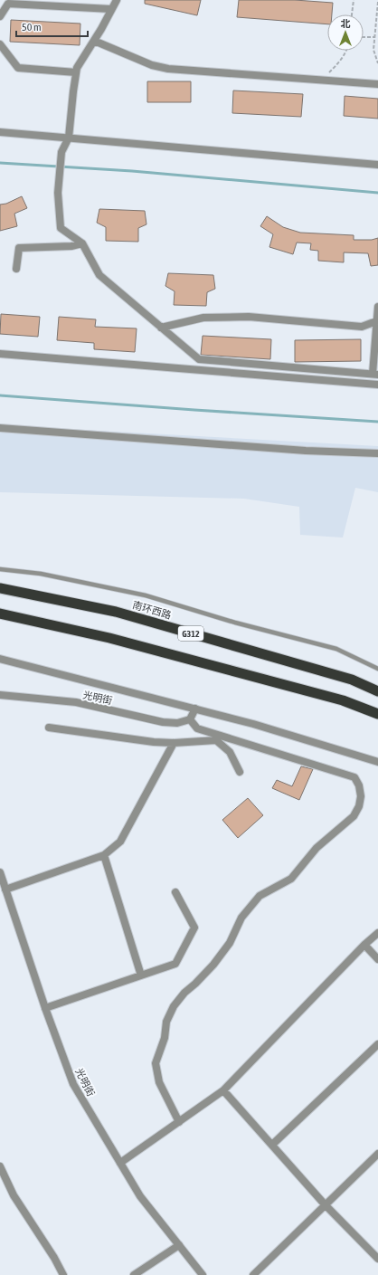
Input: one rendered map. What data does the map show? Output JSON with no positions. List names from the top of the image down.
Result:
{
  "streets": {
    "highway": ["南环西路", "G312"],
    "street": ["光明街"]
  },
  "scale_bar": "50 m",
  "north": "top"
}
